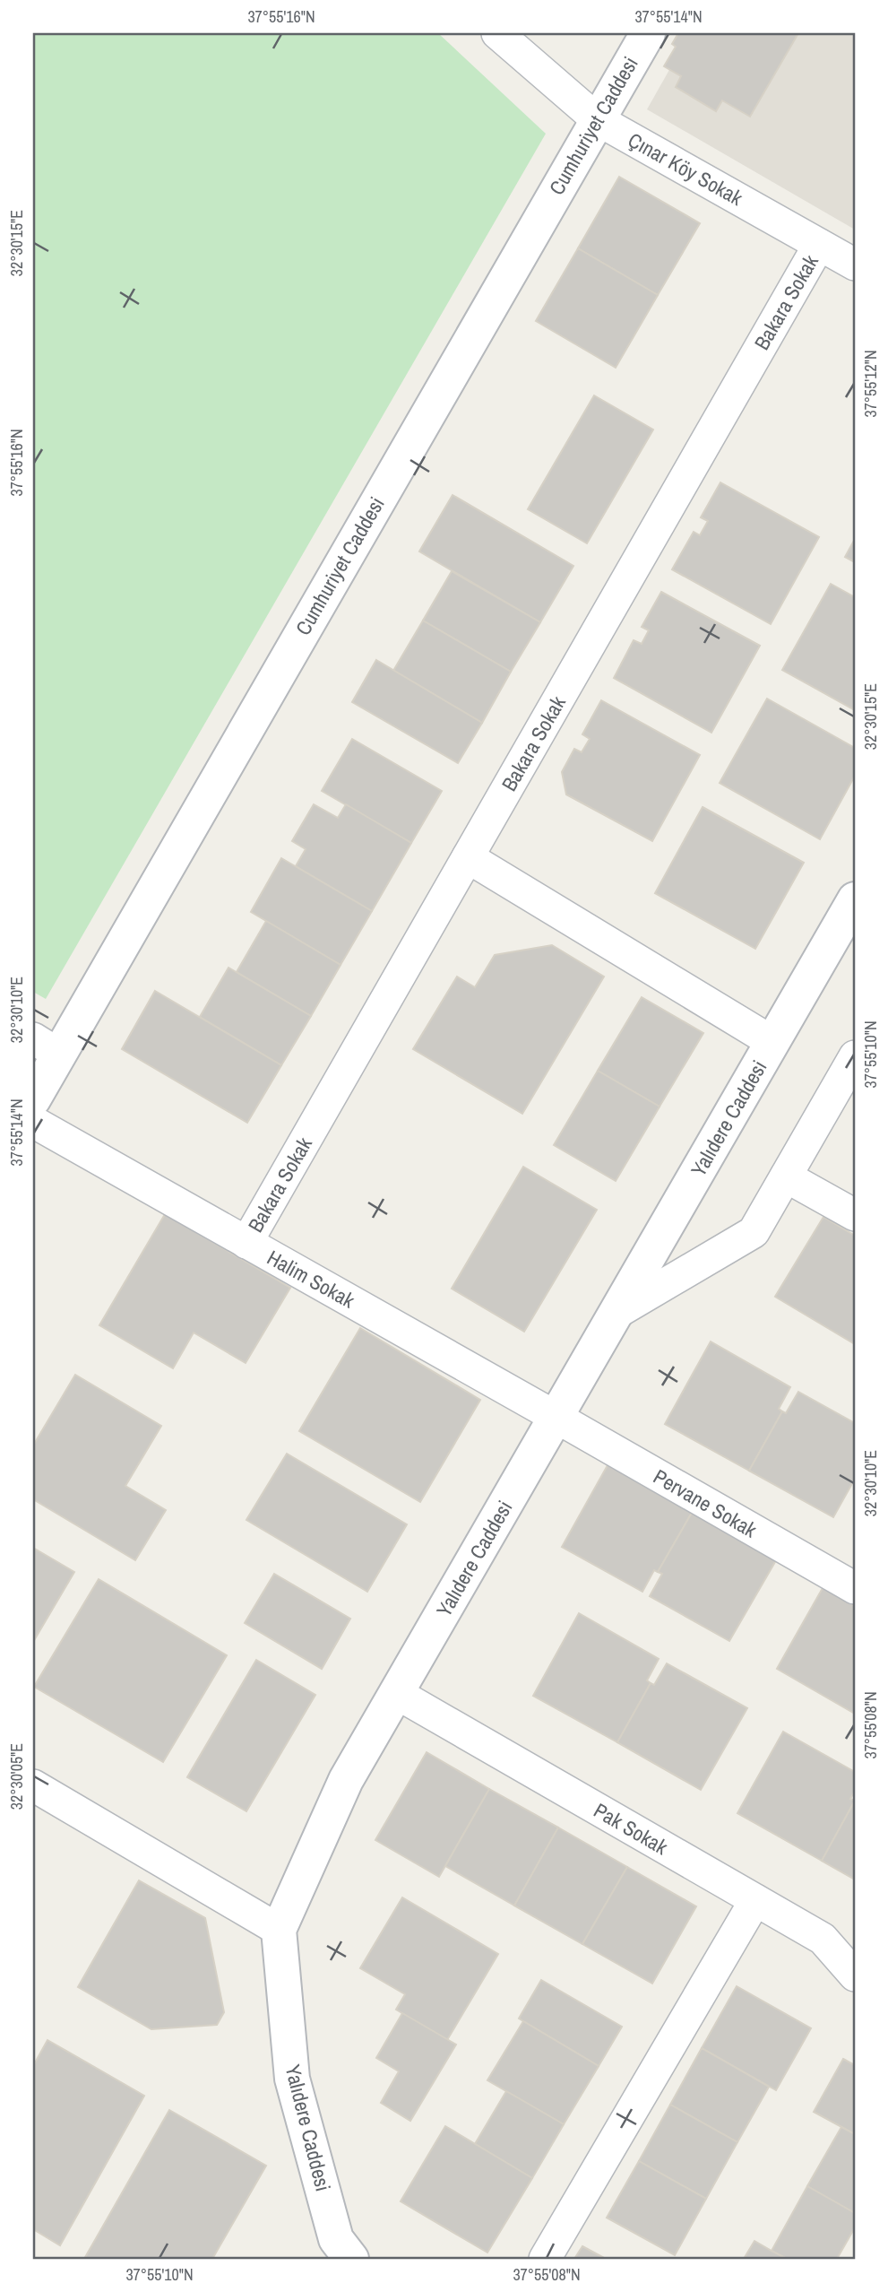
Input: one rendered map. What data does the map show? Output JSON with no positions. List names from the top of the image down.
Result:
{
  "streets": {
    "street": [
      "Cumhuriyet Caddesi",
      "Çınar Köy Sokak",
      "Bakara Sokak",
      "Yalıdere Caddesi",
      "Halim Sokak",
      "Pervane Sokak",
      "Pak Sokak"
    ]
  },
  "crossings": [
    ["Cumhuriyet Caddesi", "Çınar Köy Sokak"],
    ["Çınar Köy Sokak", "Bakara Sokak"],
    ["Bakara Sokak", "Halim Sokak"],
    ["Yalıdere Caddesi", "Halim Sokak"],
    ["Yalıdere Caddesi", "Pervane Sokak"],
    ["Yalıdere Caddesi", "Pak Sokak"],
    ["Halim Sokak", "Pervane Sokak"]
  ],
  "coordinates": [
    "37°55'16\"N",
    "37°55'14\"N",
    "32°30'15\"E",
    "37°55'12\"N",
    "32°30'10\"E",
    "37°55'10\"N",
    "37°55'08\"N",
    "32°30'05\"E"
  ]
}
